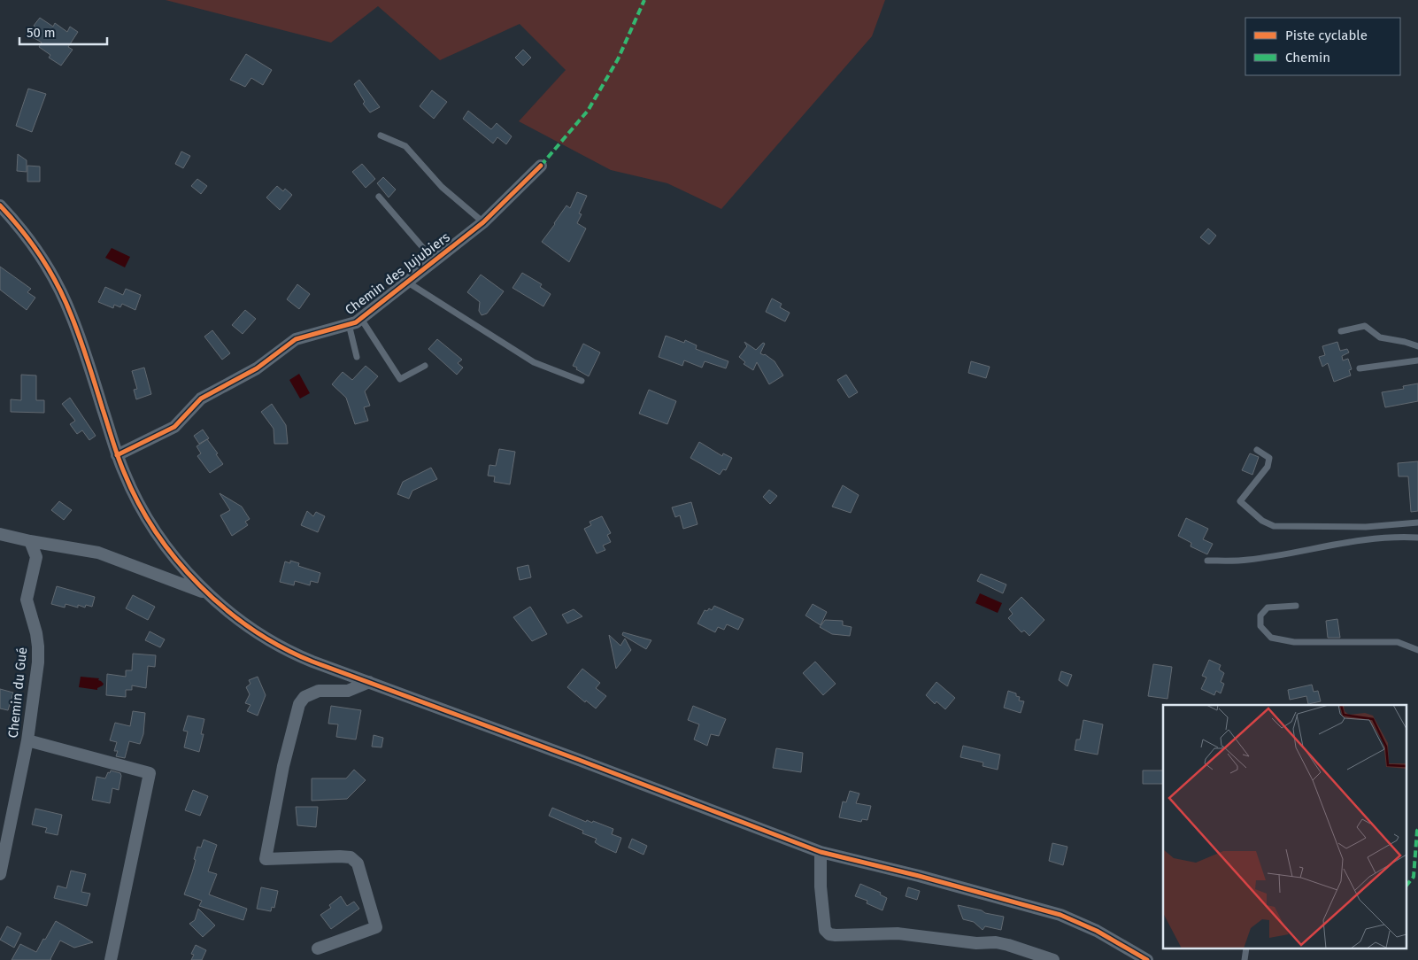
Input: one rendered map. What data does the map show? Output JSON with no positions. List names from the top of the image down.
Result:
{
  "streets": {
    "street": ["Chemin des Jujubiers", "Chemin du Gué"]
  },
  "legend": ["Piste cyclable", "Chemin"],
  "scale_bar": "50 m"
}
